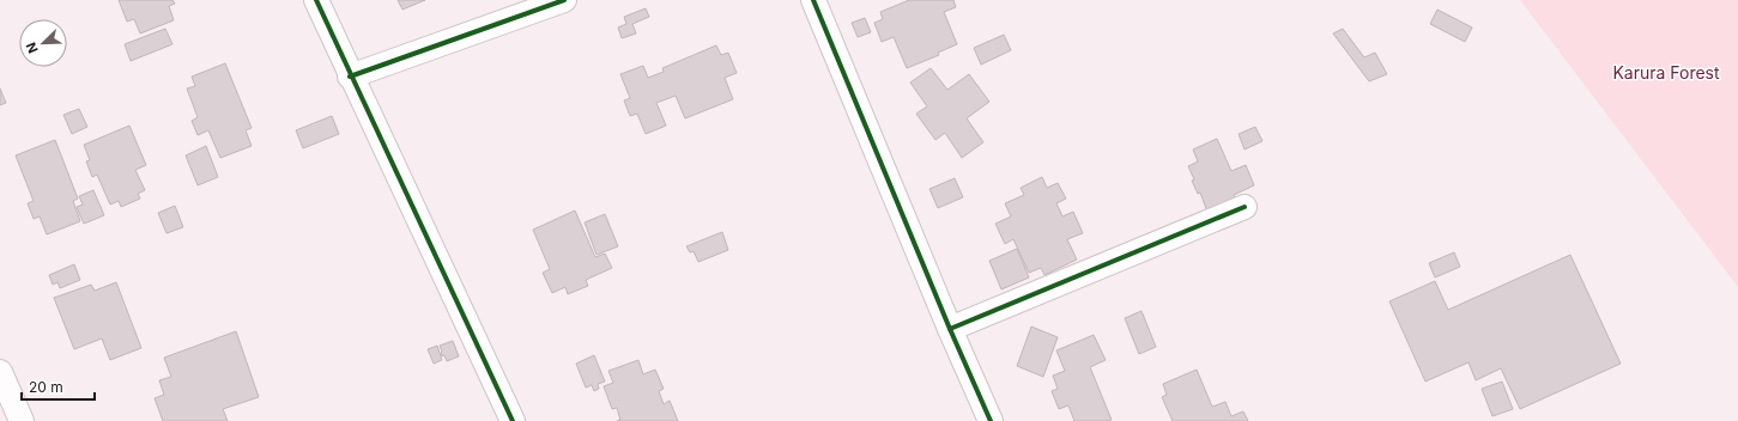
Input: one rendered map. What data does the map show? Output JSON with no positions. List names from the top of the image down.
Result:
{
  "parks": ["Karura Forest"],
  "scale_bar": "20 m",
  "north": "bottom left"
}
